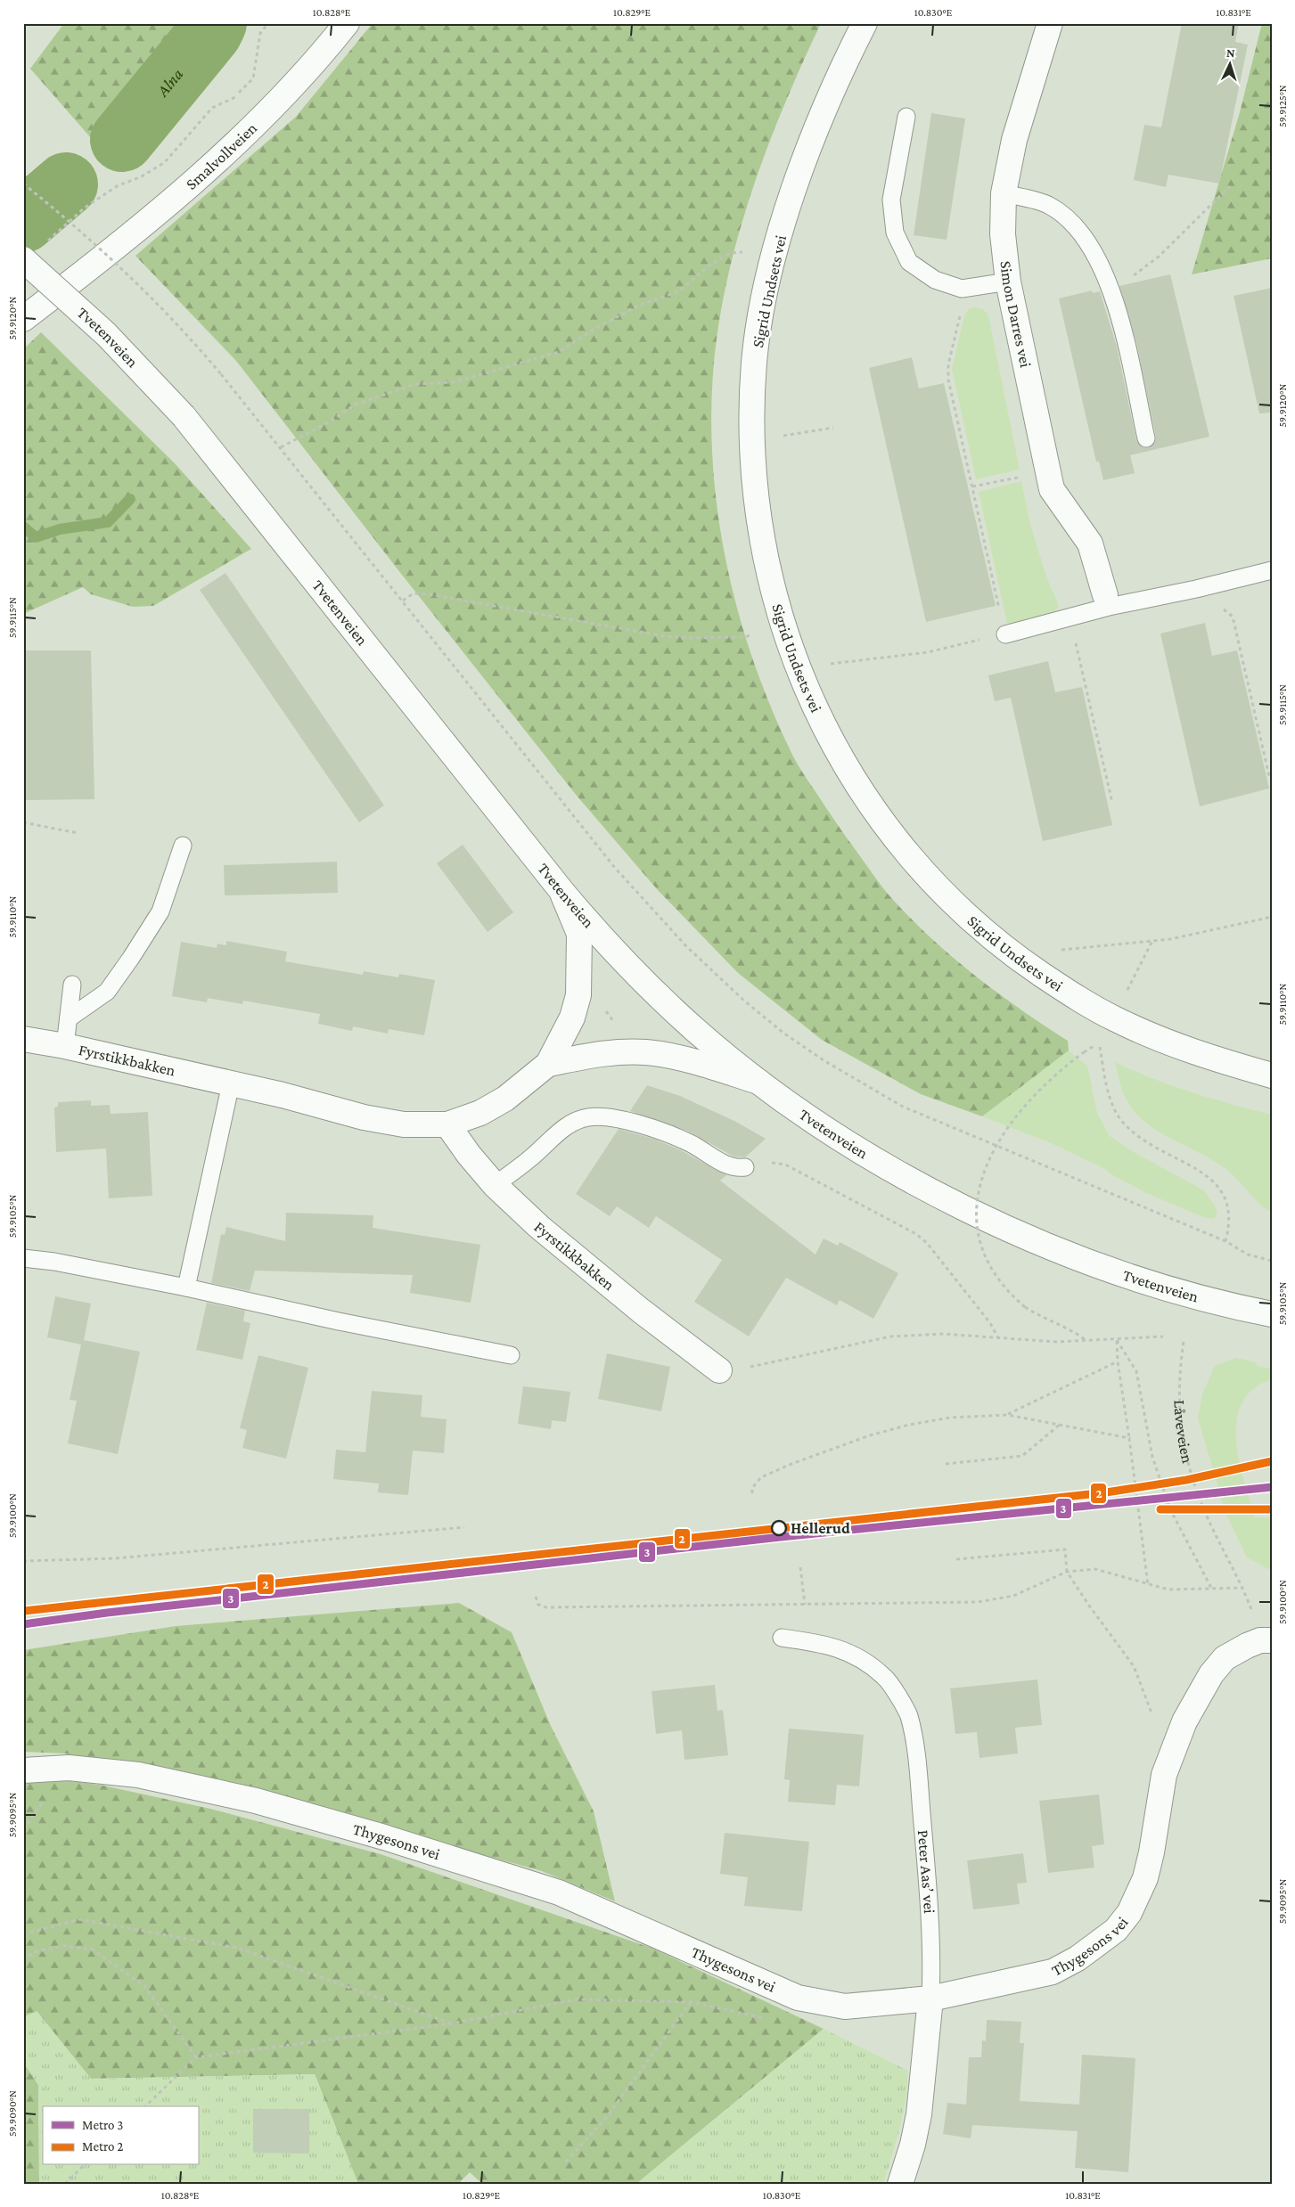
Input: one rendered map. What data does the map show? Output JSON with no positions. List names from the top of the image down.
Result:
{
  "streets": {
    "street": [
      "Smalvollveien",
      "Sigrid Undsets vei",
      "Simon Darres vei",
      "Tvetenveien",
      "Fyrstikkbakken",
      "Thygesons vei",
      "Peter Aas’ vei"
    ],
    "path": ["Låveveien"]
  },
  "crossings": [
    ["Tvetenveien", "Fyrstikkbakken"],
    ["Thygesons vei", "Peter Aas’ vei"]
  ],
  "water": ["Alna"],
  "places": ["Hellerud"],
  "lines": ["metro line 2", "metro line 3"],
  "legend": ["Metro 3", "Metro 2"],
  "north": "top",
  "coordinates": [
    "10.828°E",
    "10.829°E",
    "10.830°E",
    "10.831°E",
    "59.9125°N",
    "59.9120°N",
    "59.9115°N",
    "59.9110°N",
    "59.9105°N",
    "59.9100°N",
    "59.9095°N",
    "59.9090°N"
  ]
}
